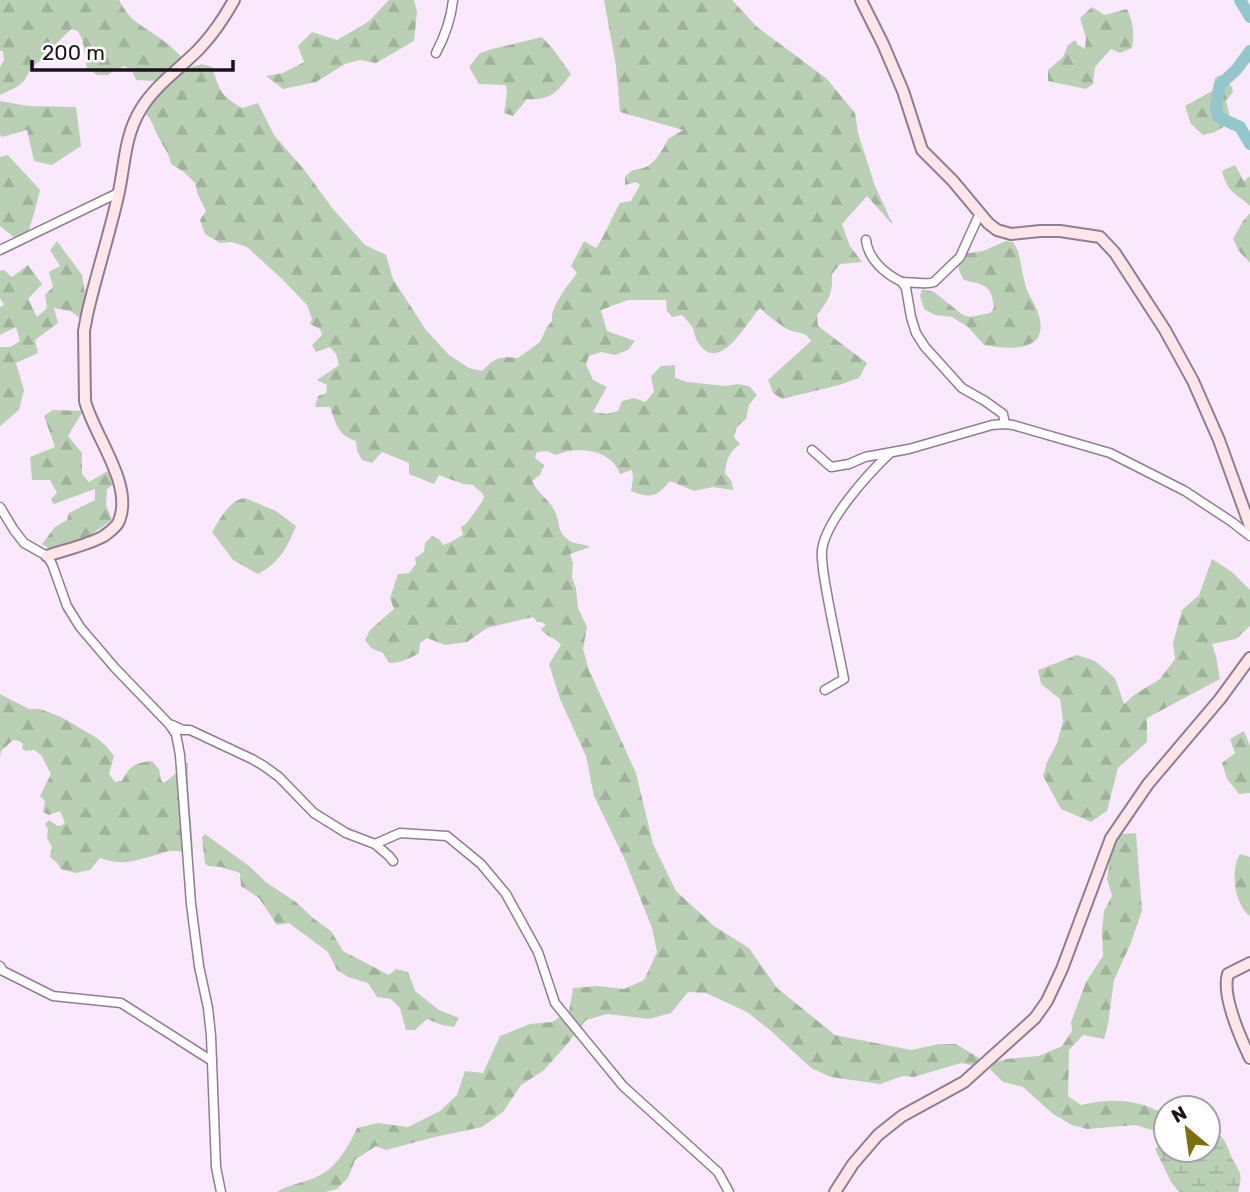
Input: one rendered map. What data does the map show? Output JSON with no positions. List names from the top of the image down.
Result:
{
  "scale_bar": "200 m",
  "north": "top left"
}
